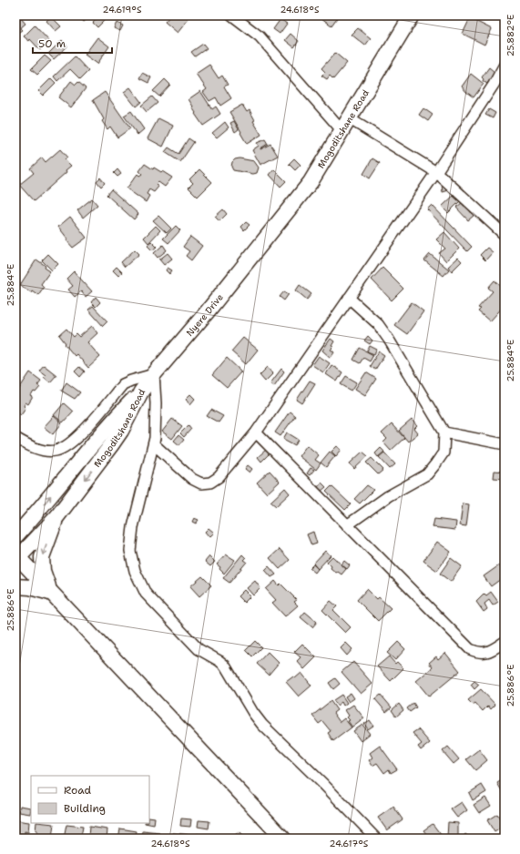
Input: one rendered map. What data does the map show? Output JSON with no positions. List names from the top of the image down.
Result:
{
  "streets": {
    "main road": ["Mogoditshane Road", "Nyere Drive"]
  },
  "crossings": [
    ["Mogoditshane Road", "Nyere Drive"]
  ],
  "legend": ["Road", "Building"],
  "scale_bar": "50 m",
  "coordinates": [
    "24.619°S",
    "24.618°S",
    "25.882°E",
    "25.884°E",
    "25.886°E",
    "24.617°S"
  ]
}
